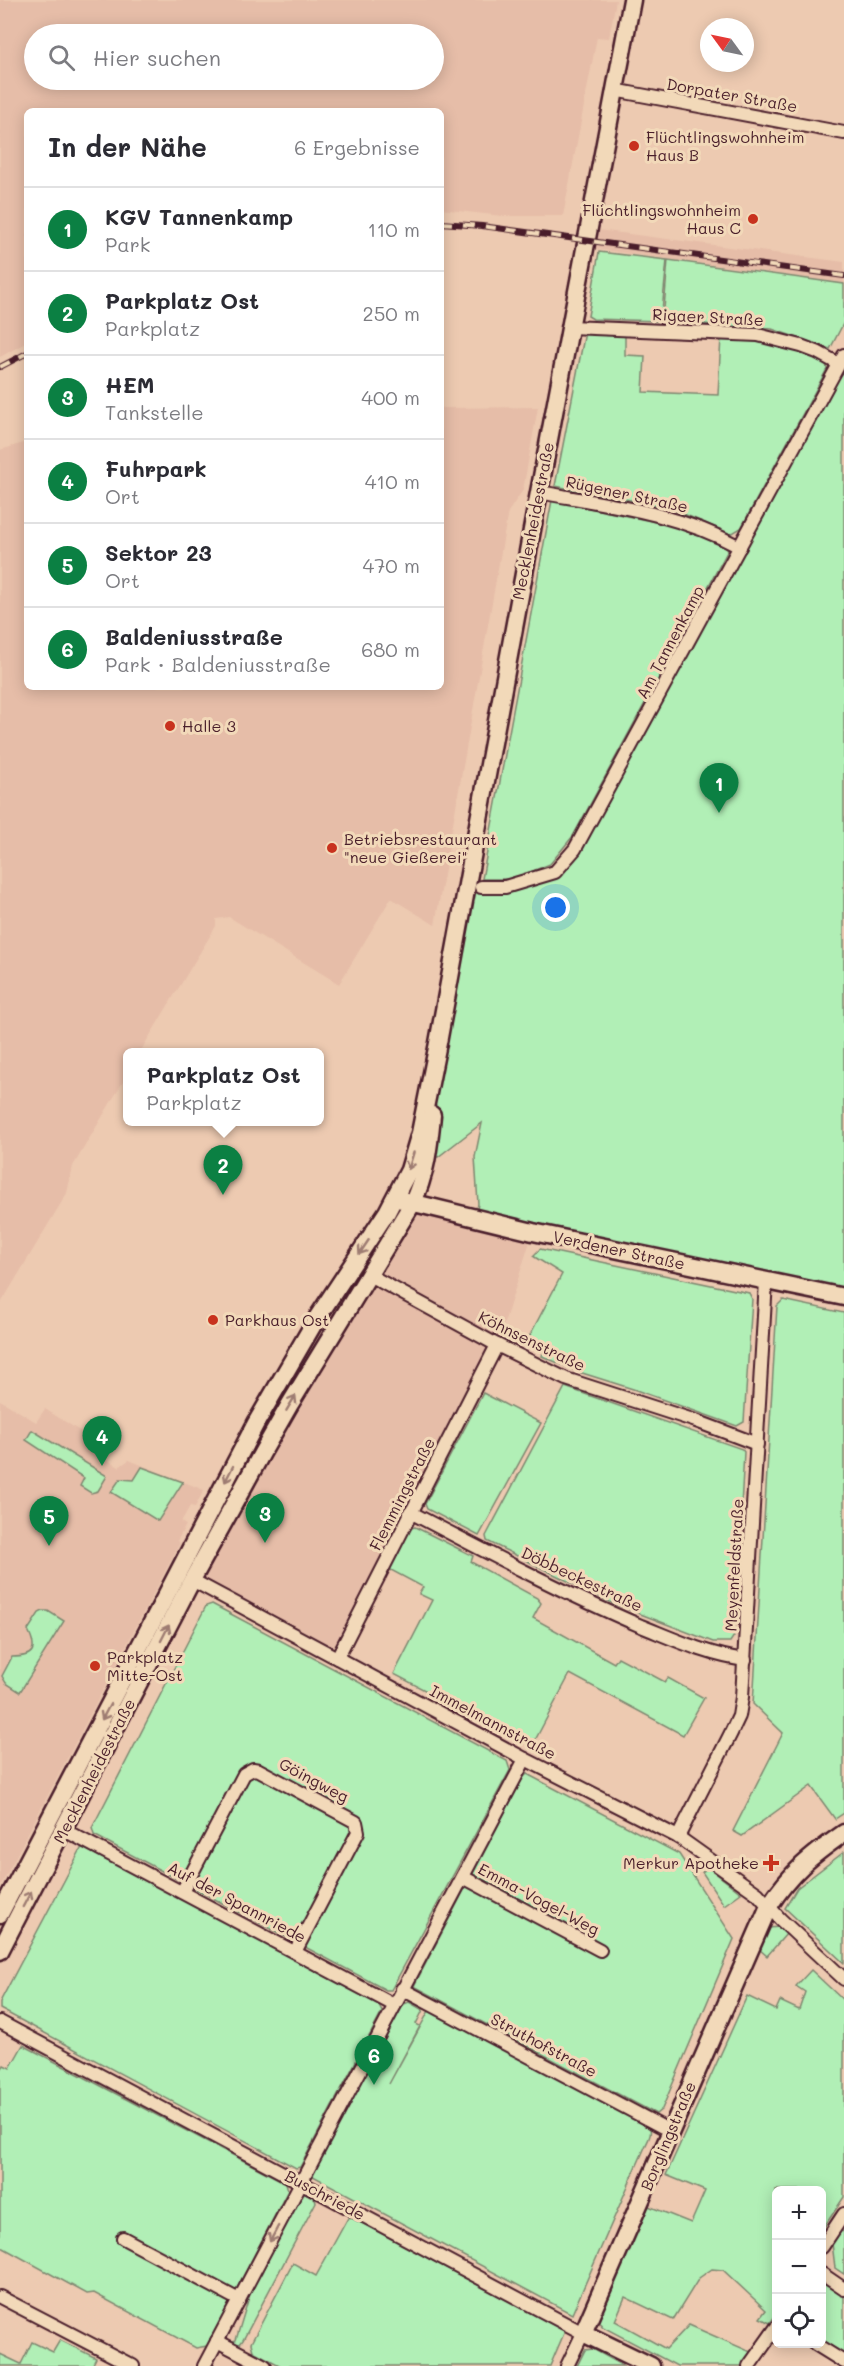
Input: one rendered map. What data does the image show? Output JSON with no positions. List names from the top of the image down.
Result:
{
  "streets": {
    "main road": [
      "Mecklenheidestraße",
      "Verdener Straße",
      "Borglingstraße",
      "Buschriede"
    ],
    "street": [
      "Dorpater Straße",
      "Rigaer Straße",
      "Rügener Straße",
      "Am Tannenkamp",
      "Köhnsenstraße",
      "Flemmingstraße",
      "Meyenfeldstraße",
      "Döbbeckestraße",
      "Immelmannstraße",
      "Göingweg",
      "Emma-Vogel-Weg",
      "Auf der Spannriede",
      "Struthofstraße"
    ]
  },
  "crossings": [
    ["Dorpater Straße", "Mecklenheidestraße"],
    ["Rigaer Straße", "Mecklenheidestraße"],
    ["Rigaer Straße", "Am Tannenkamp"],
    ["Rügener Straße", "Mecklenheidestraße"],
    ["Rügener Straße", "Am Tannenkamp"],
    ["Mecklenheidestraße", "Verdener Straße"],
    ["Mecklenheidestraße", "Köhnsenstraße"],
    ["Mecklenheidestraße", "Immelmannstraße"],
    ["Mecklenheidestraße", "Auf der Spannriede"],
    ["Verdener Straße", "Meyenfeldstraße"],
    ["Köhnsenstraße", "Flemmingstraße"],
    ["Köhnsenstraße", "Meyenfeldstraße"],
    ["Flemmingstraße", "Döbbeckestraße"],
    ["Flemmingstraße", "Immelmannstraße"],
    ["Meyenfeldstraße", "Döbbeckestraße"],
    ["Meyenfeldstraße", "Immelmannstraße"],
    ["Immelmannstraße", "Borglingstraße"],
    ["Göingweg", "Auf der Spannriede"],
    ["Struthofstraße", "Borglingstraße"],
    ["Borglingstraße", "Buschriede"]
  ],
  "places": {
    "other": [
      "Flüchtlingswohnheim Haus B",
      "Flüchtlingswohnheim Haus C",
      "Halle 3",
      "Betriebsrestaurant \"neue Gießerei\"",
      "Parkhaus Ost",
      "Parkplatz Mitte-Ost"
    ],
    "health": ["Merkur Apotheke"]
  },
  "north": "top left",
  "page": {
    "search": "Hier suchen",
    "heading": ["In der Nähe", "6 Ergebnisse"],
    "list": [
      {
        "mark": "1",
        "name": "KGV Tannenkamp",
        "note": "Park",
        "value": "110 m"
      },
      {
        "mark": "2",
        "name": "Parkplatz Ost",
        "note": "Parkplatz",
        "value": "250 m"
      },
      {
        "mark": "3",
        "name": "HEM",
        "note": "Tankstelle",
        "value": "400 m"
      },
      {
        "mark": "4",
        "name": "Fuhrpark",
        "note": "Ort",
        "value": "410 m"
      },
      {
        "mark": "5",
        "name": "Sektor 23",
        "note": "Ort",
        "value": "470 m"
      },
      {
        "mark": "6",
        "name": "Baldeniusstraße",
        "note": "Park · Baldeniusstraße",
        "value": "680 m"
      }
    ],
    "pins": [
      "1",
      "2",
      "4",
      "3",
      "5",
      "6"
    ],
    "popup": ["Parkplatz Ost", "Parkplatz"],
    "map_buttons": ["+", "−"]
  }
}
